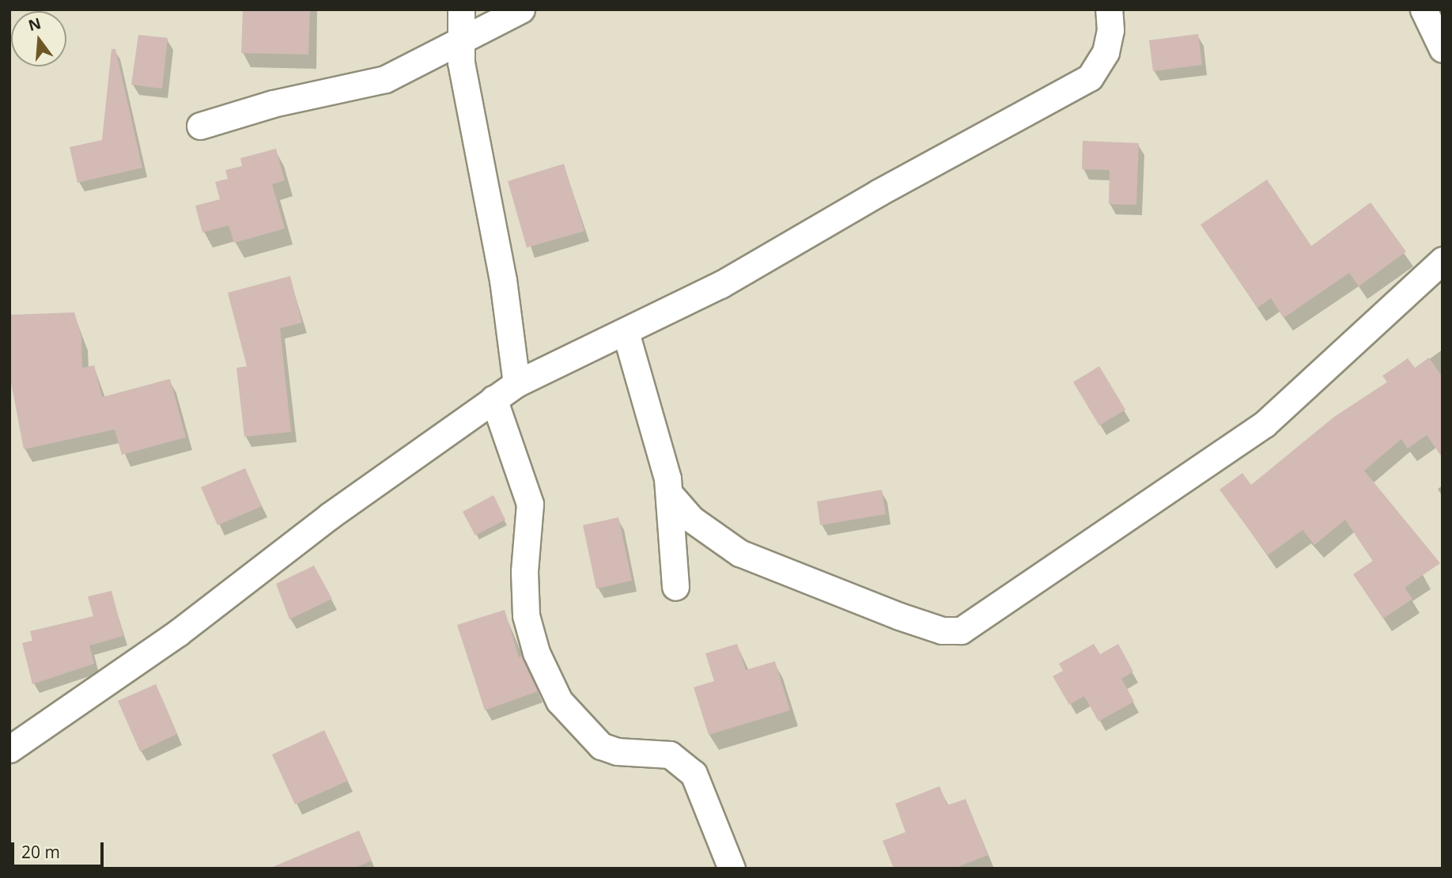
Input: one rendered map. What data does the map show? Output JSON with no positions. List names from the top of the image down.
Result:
{
  "scale_bar": "20 m",
  "north": "top"
}
